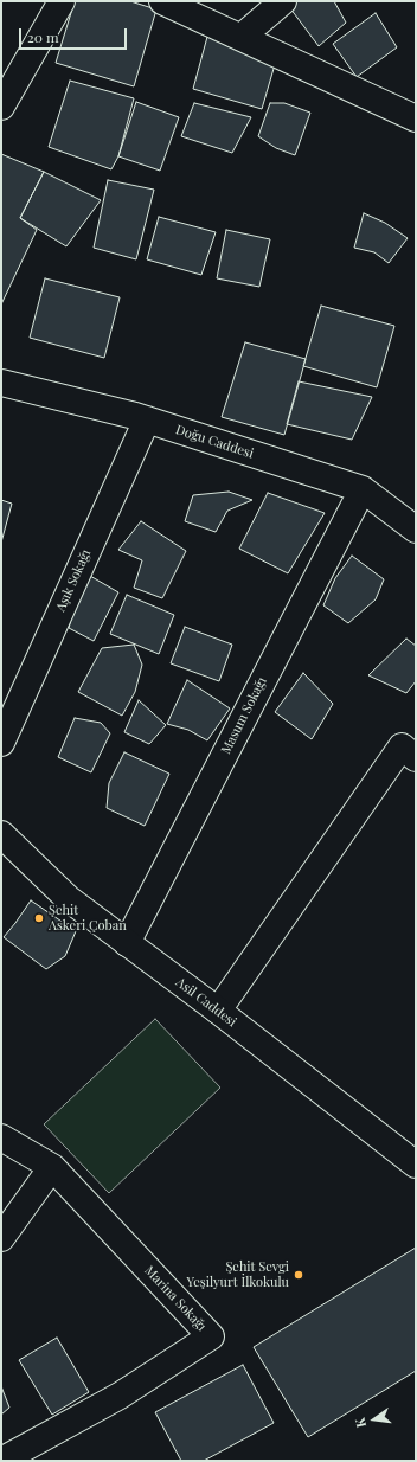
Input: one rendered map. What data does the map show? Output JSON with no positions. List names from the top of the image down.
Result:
{
  "streets": {
    "street": [
      "Doğu Caddesi",
      "Aşık Sokağı",
      "Masum Sokağı",
      "Asil Caddesi",
      "Marina Sokağı"
    ]
  },
  "crossings": [
    ["Doğu Caddesi", "Aşık Sokağı"],
    ["Doğu Caddesi", "Masum Sokağı"],
    ["Masum Sokağı", "Asil Caddesi"]
  ],
  "places": ["Şehit Askeri Çoban", "Şehit Sevgi Yeşilyurt İlkokulu"],
  "scale_bar": "20 m",
  "north": "left"
}
